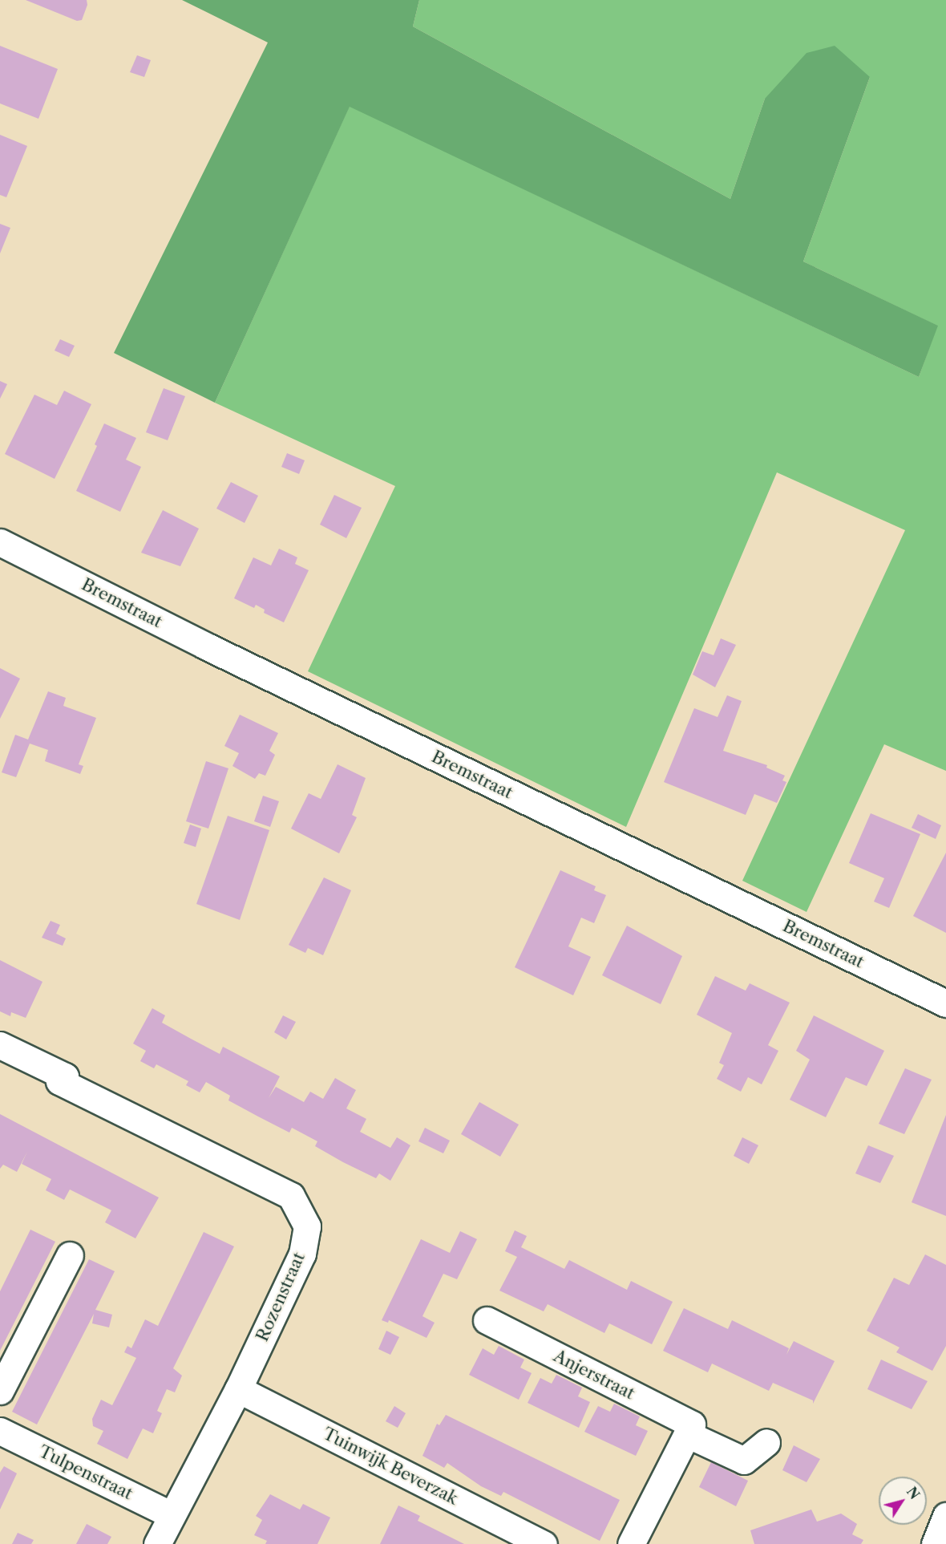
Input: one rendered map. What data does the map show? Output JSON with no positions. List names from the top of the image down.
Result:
{
  "streets": {
    "street": [
      "Bremstraat",
      "Rozenstraat",
      "Anjerstraat",
      "Tuinwijk Beverzak",
      "Tulpenstraat"
    ]
  },
  "crossings": [
    ["Rozenstraat", "Tuinwijk Beverzak"],
    ["Rozenstraat", "Tulpenstraat"]
  ],
  "north": "top right"
}
